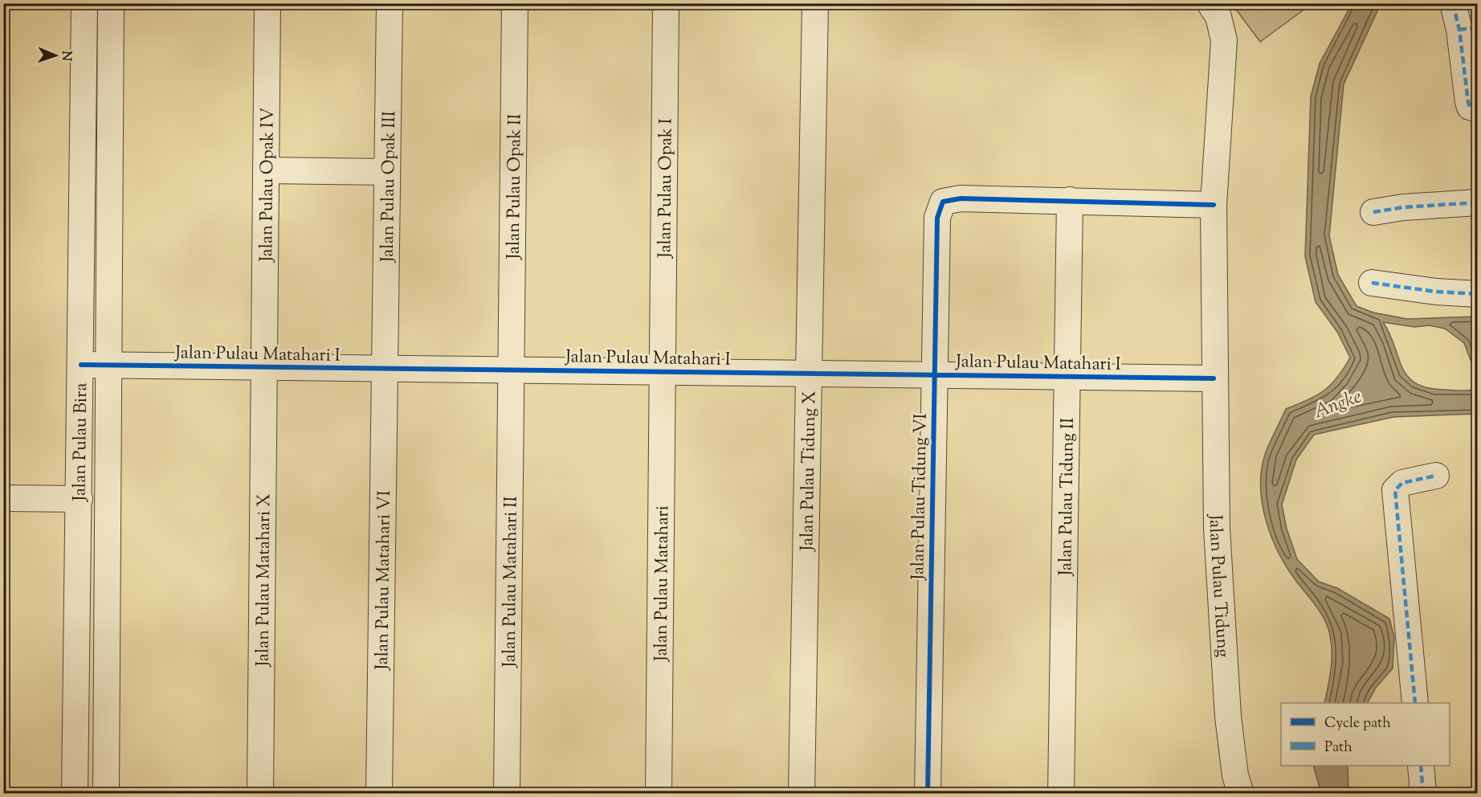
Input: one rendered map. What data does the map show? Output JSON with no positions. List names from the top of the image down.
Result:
{
  "streets": {
    "street": [
      "Jalan Pulau Opak IV",
      "Jalan Pulau Opak III",
      "Jalan Pulau Opak II",
      "Jalan Pulau Opak I",
      "Jalan Pulau Matahari I",
      "Jalan Pulau Bira",
      "Jalan Pulau Tidung X",
      "Jalan Pulau Tidung VI",
      "Jalan Pulau Tidung II",
      "Jalan Pulau Matahari X",
      "Jalan Pulau Matahari VI",
      "Jalan Pulau Matahari II",
      "Jalan Pulau Matahari",
      "Jalan Pulau Tidung"
    ]
  },
  "crossings": [
    ["Jalan Pulau Opak IV", "Jalan Pulau Matahari I"],
    ["Jalan Pulau Opak IV", "Jalan Pulau Matahari X"],
    ["Jalan Pulau Opak III", "Jalan Pulau Matahari I"],
    ["Jalan Pulau Opak III", "Jalan Pulau Matahari VI"],
    ["Jalan Pulau Opak II", "Jalan Pulau Matahari I"],
    ["Jalan Pulau Opak II", "Jalan Pulau Matahari II"],
    ["Jalan Pulau Opak I", "Jalan Pulau Matahari I"],
    ["Jalan Pulau Opak I", "Jalan Pulau Matahari"],
    ["Jalan Pulau Matahari I", "Jalan Pulau Bira"],
    ["Jalan Pulau Matahari I", "Jalan Pulau Tidung X"],
    ["Jalan Pulau Matahari I", "Jalan Pulau Tidung VI"],
    ["Jalan Pulau Matahari I", "Jalan Pulau Tidung II"],
    ["Jalan Pulau Matahari I", "Jalan Pulau Matahari X"],
    ["Jalan Pulau Matahari I", "Jalan Pulau Matahari VI"],
    ["Jalan Pulau Matahari I", "Jalan Pulau Matahari II"],
    ["Jalan Pulau Matahari I", "Jalan Pulau Matahari"],
    ["Jalan Pulau Matahari I", "Jalan Pulau Tidung"],
    ["Jalan Pulau Tidung VI", "Jalan Pulau Tidung II"]
  ],
  "water": ["Angke"],
  "legend": ["Cycle path", "Path"],
  "north": "right"
}
